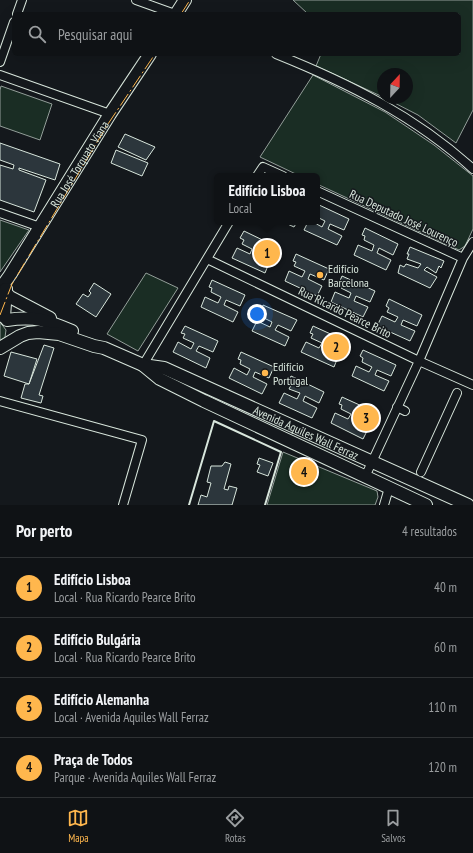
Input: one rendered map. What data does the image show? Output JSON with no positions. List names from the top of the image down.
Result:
{
  "streets": {
    "main road": ["Rua José Torquato Viana", "Avenida Aquiles Wall Ferraz"],
    "street": ["Rua Deputado José Lourenço", "Rua Ricardo Pearce Brito"]
  },
  "places": ["Edifício Barcelona", "Edifício Portugal"],
  "north": "top",
  "page": {
    "search": "Pesquisar aqui",
    "popup": ["Edifício Lisboa", "Local"],
    "pins": [
      "1",
      "2",
      "3",
      "4"
    ],
    "heading": ["Por perto", "4 resultados"],
    "list": [
      {
        "mark": "1",
        "name": "Edifício Lisboa",
        "note": "Local · Rua Ricardo Pearce Brito",
        "value": "40 m"
      },
      {
        "mark": "2",
        "name": "Edifício Bulgária",
        "note": "Local · Rua Ricardo Pearce Brito",
        "value": "60 m"
      },
      {
        "mark": "3",
        "name": "Edifício Alemanha",
        "note": "Local · Avenida Aquiles Wall Ferraz",
        "value": "110 m"
      },
      {
        "mark": "4",
        "name": "Praça de Todos",
        "note": "Parque · Avenida Aquiles Wall Ferraz",
        "value": "120 m"
      }
    ],
    "nav": ["Mapa", "Rotas", "Salvos"]
  }
}
